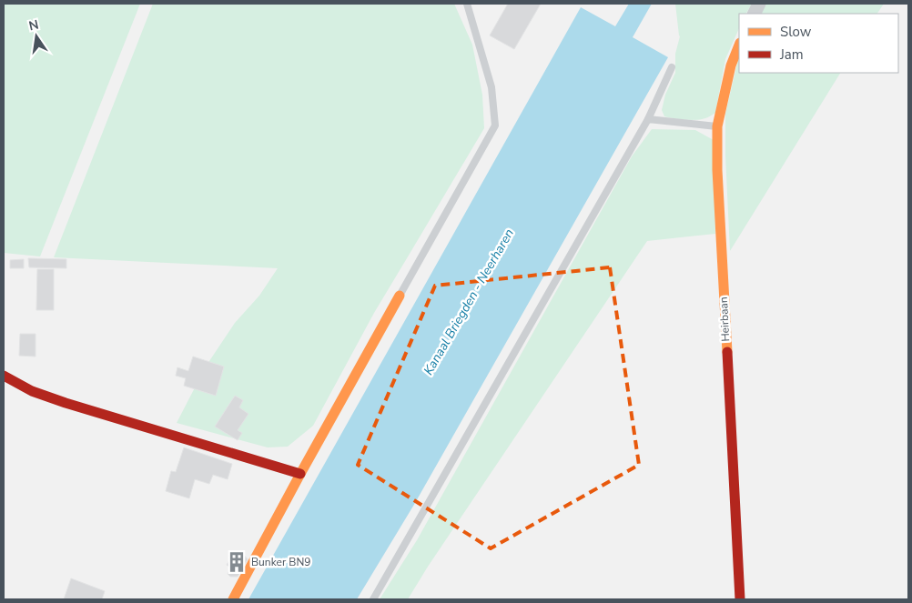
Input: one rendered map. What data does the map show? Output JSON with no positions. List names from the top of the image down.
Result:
{
  "streets": {
    "street": ["Heirbaan"]
  },
  "water": ["Kanaal Briegden - Neerharen"],
  "places": {
    "building": ["Bunker BN9"]
  },
  "legend": ["Slow", "Jam"],
  "north": "top"
}
